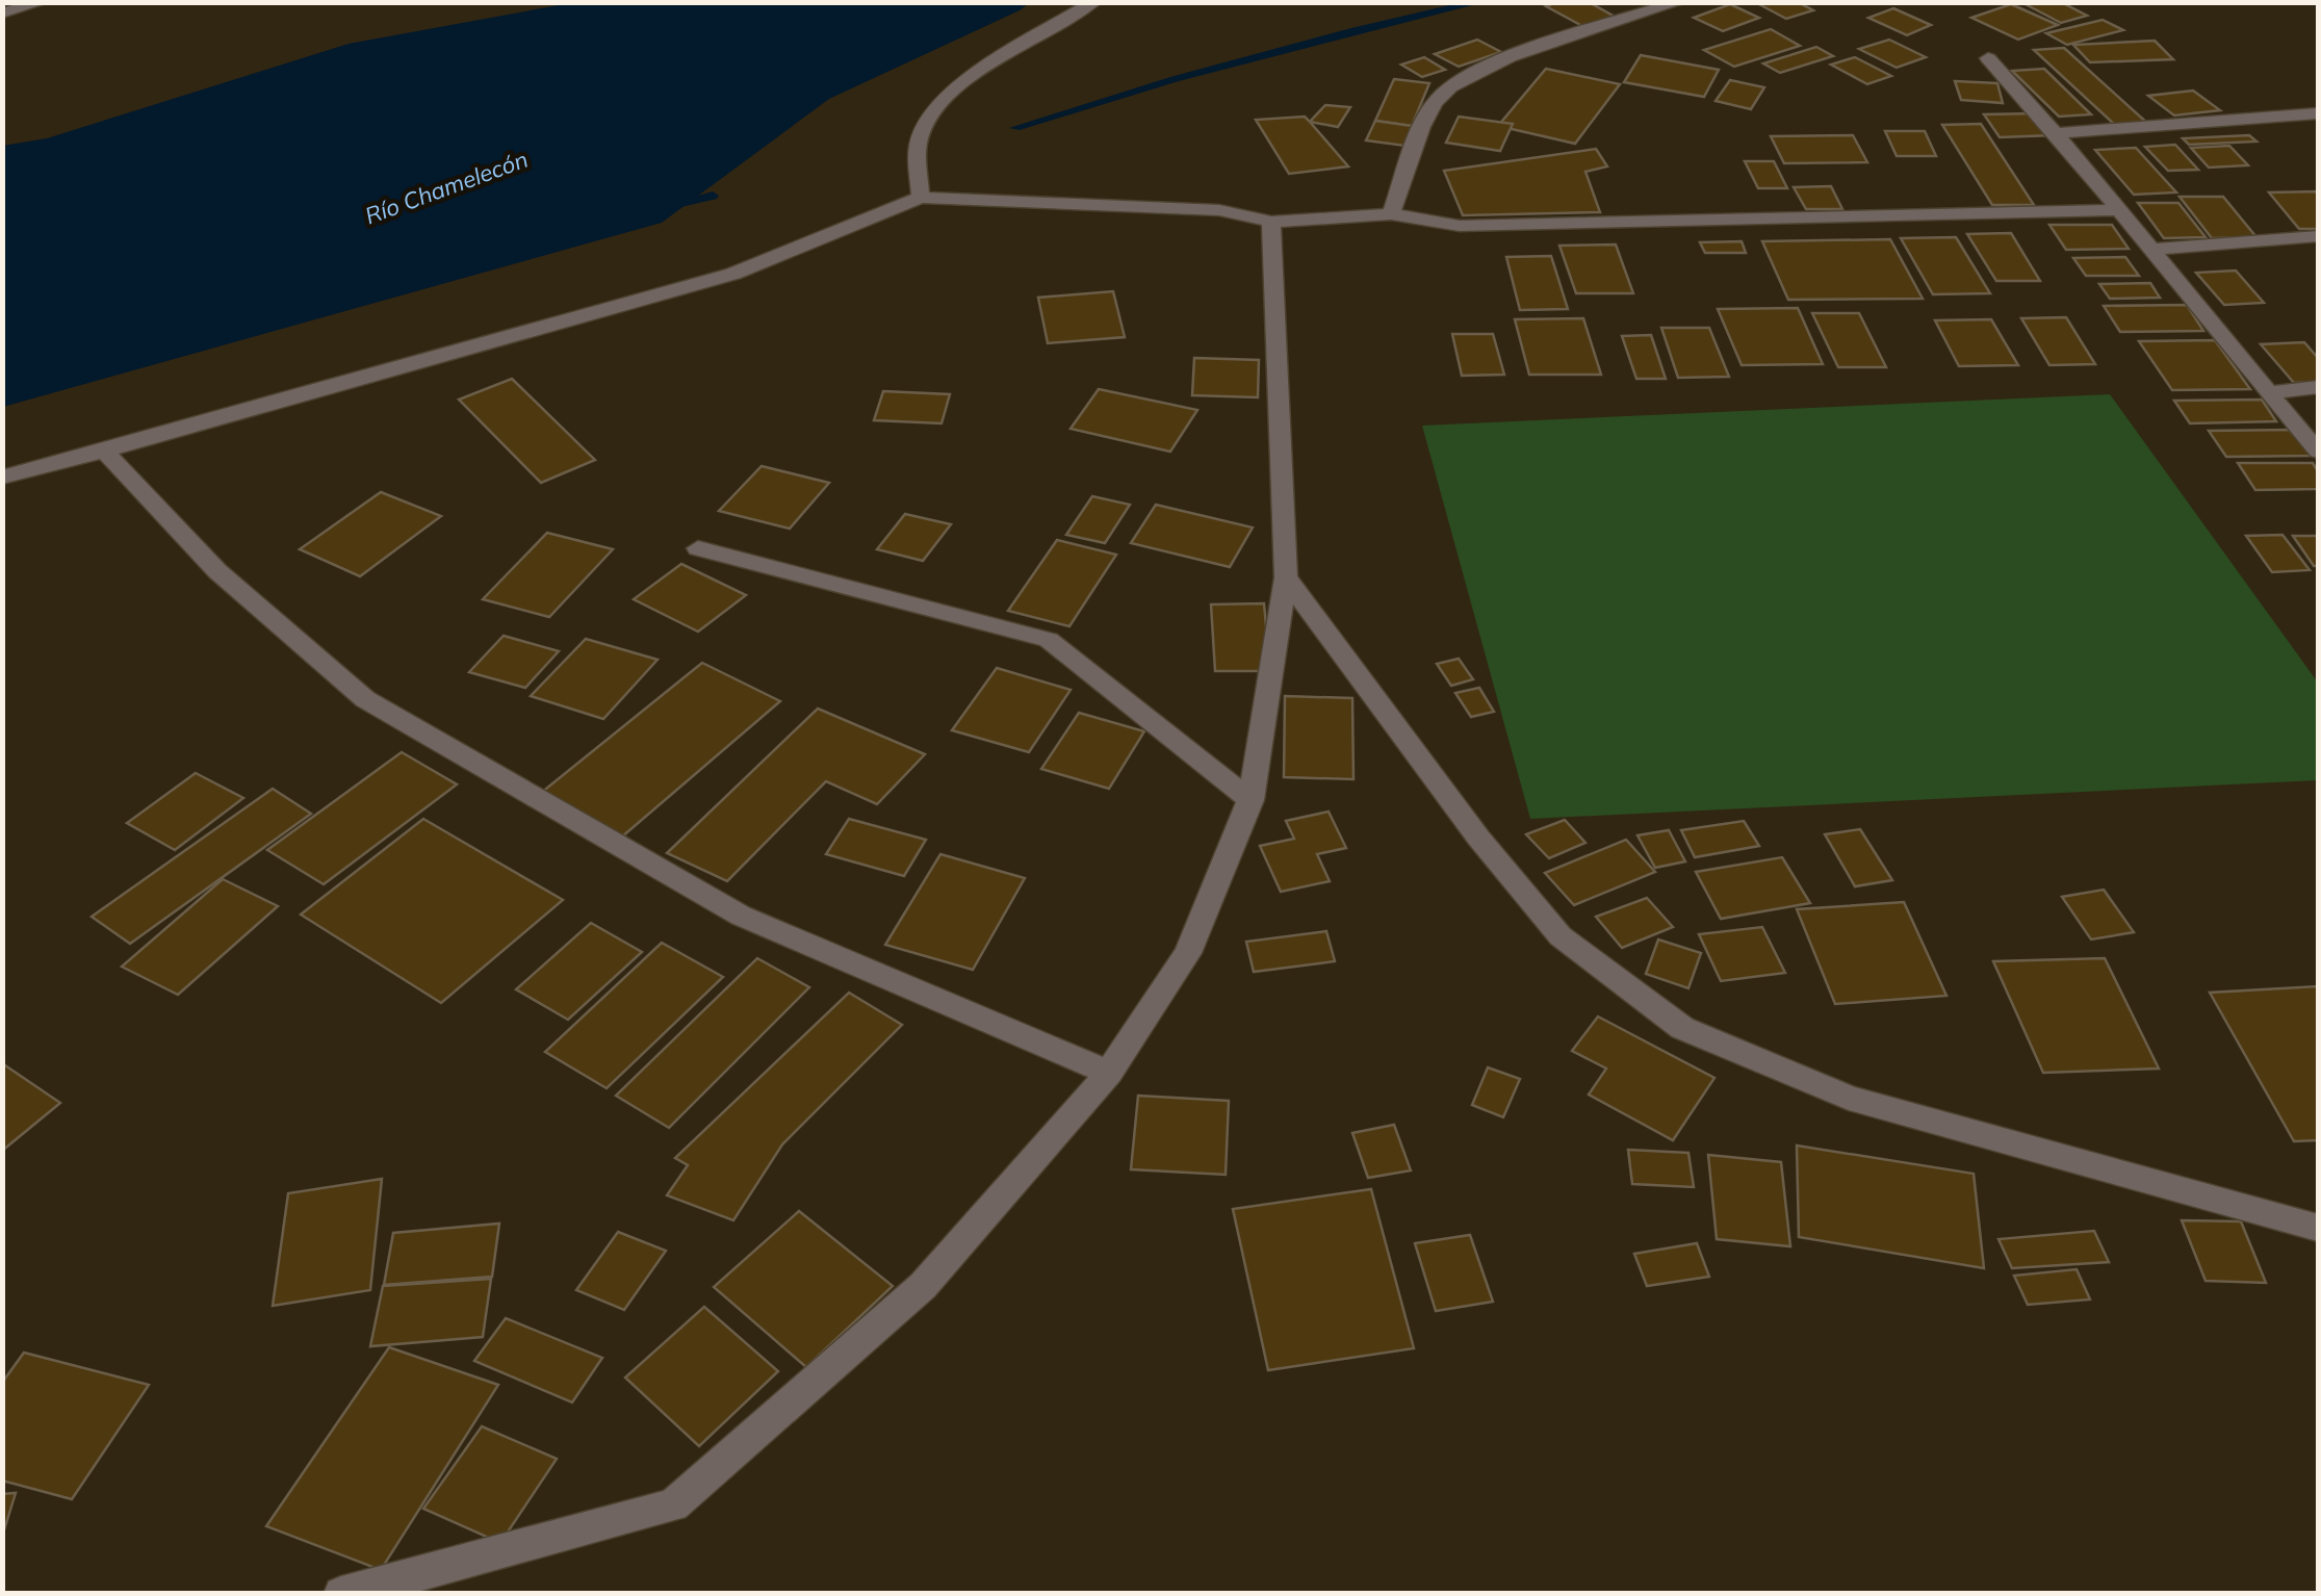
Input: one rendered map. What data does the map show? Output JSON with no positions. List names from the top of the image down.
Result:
{
  "water": ["Río Chamelecón"]
}
